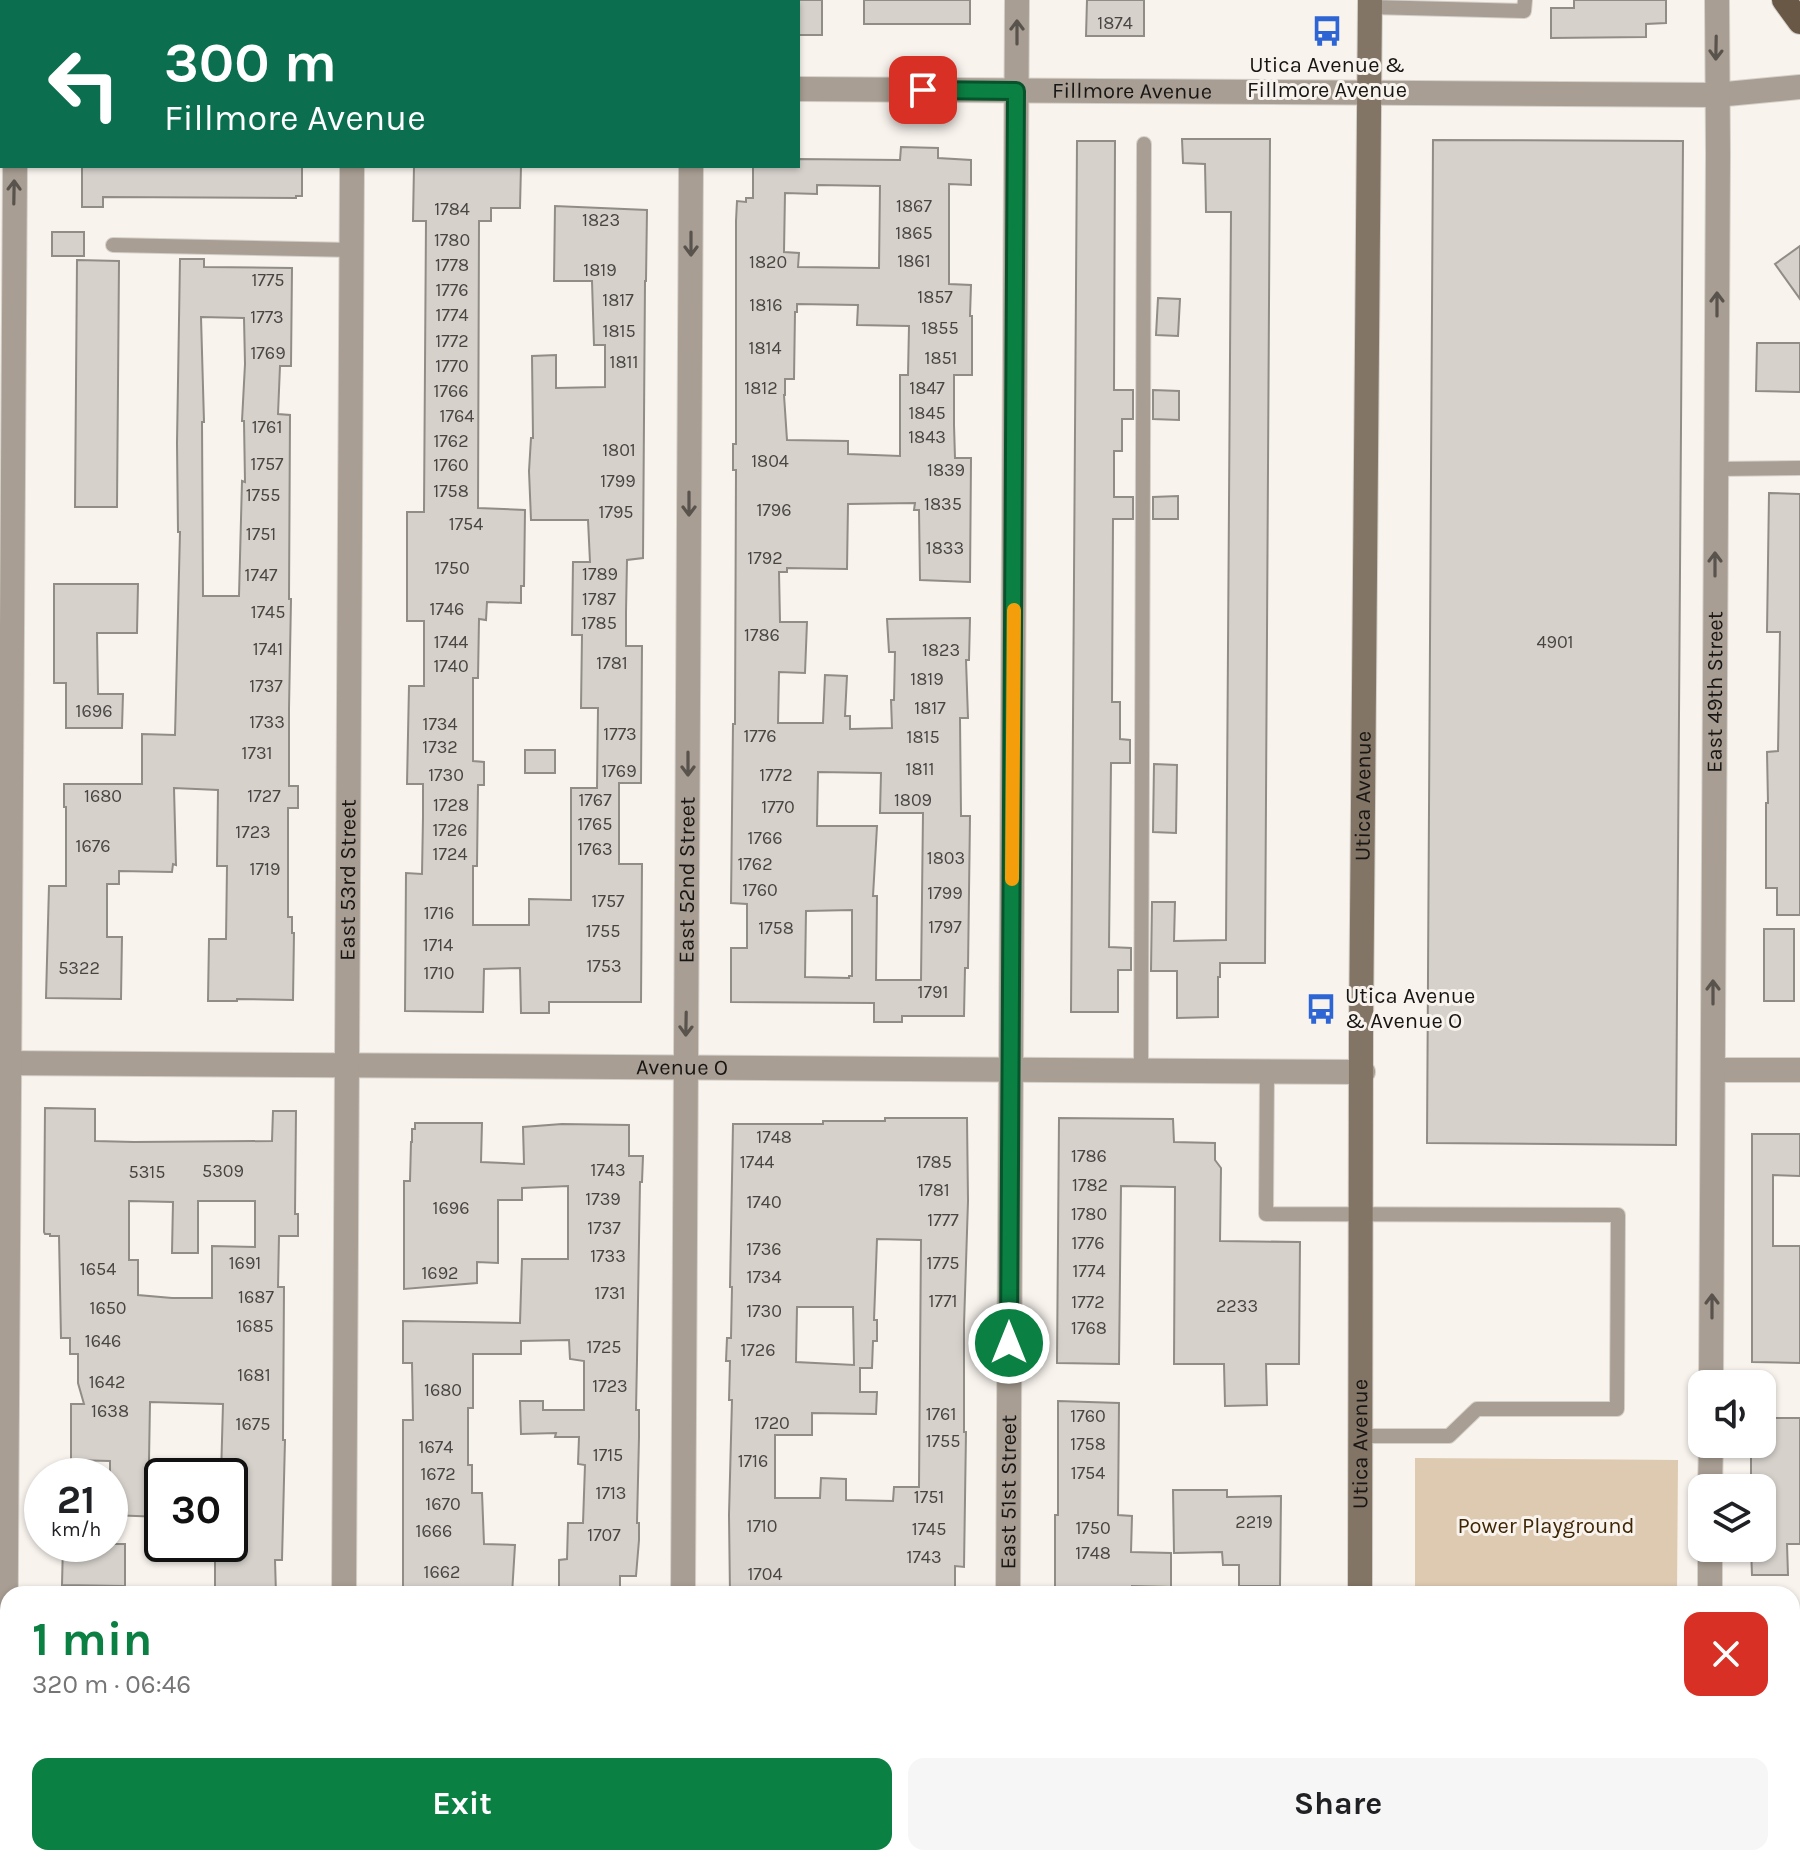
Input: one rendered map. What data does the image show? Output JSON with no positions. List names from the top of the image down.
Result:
{
  "streets": {
    "main road": ["Utica Avenue"],
    "street": [
      "Fillmore Avenue",
      "East 49th Street",
      "East 53rd Street",
      "East 52nd Street",
      "Avenue O",
      "East 51st Street"
    ]
  },
  "crossings": [
    ["Fillmore Avenue", "East 49th Street"],
    ["Fillmore Avenue", "Utica Avenue"],
    ["Fillmore Avenue", "East 51st Street"],
    ["Utica Avenue", "Avenue O"],
    ["East 53rd Street", "Avenue O"],
    ["East 52nd Street", "Avenue O"],
    ["Avenue O", "East 51st Street"]
  ],
  "one_way": ["East 49th Street", "East 52nd Street"],
  "parks": ["Power Playground"],
  "places": {
    "bus stop": ["Utica Avenue & Fillmore Avenue", "Utica Avenue & Avenue O"]
  },
  "house_numbers": [
    "1874",
    "1867",
    "1784",
    "1823",
    "1865",
    "1780",
    "1861",
    "1820",
    "1778",
    "1819",
    "1775",
    "1776",
    "1857",
    "1817",
    "1816",
    "1774",
    "1773",
    "1855",
    "1815",
    "1772",
    "1814",
    "1769",
    "1851",
    "1811",
    "1770",
    "1812",
    "1847",
    "1766",
    "1845",
    "1764",
    "1761",
    "1843",
    "1762",
    "1801",
    "1804",
    "1757",
    "1760",
    "1839",
    "1799",
    "1758",
    "1755",
    "1835",
    "1796",
    "1795",
    "1754",
    "1751",
    "1833",
    "1792",
    "1750",
    "1789",
    "1747",
    "1787",
    "1746",
    "1745",
    "1785",
    "1786",
    "1744",
    "4901",
    "1741",
    "1823",
    "1781",
    "1740",
    "1819",
    "1737",
    "1817",
    "1696",
    "1733",
    "1734",
    "1773",
    "1776",
    "1815",
    "1732",
    "1731",
    "1811",
    "1769",
    "1730",
    "1772",
    "1680",
    "1727",
    "1767",
    "1809",
    "1728",
    "1770",
    "1765",
    "1726",
    "1723",
    "1766",
    "1676",
    "1763",
    "1724",
    "1803",
    "1762",
    "1719",
    "1760",
    "1799",
    "1757",
    "1716",
    "1797",
    "1758",
    "1755",
    "1714",
    "1753",
    "5322",
    "1710",
    "1791",
    "1748",
    "1786",
    "1744",
    "1785",
    "1743",
    "5309",
    "5315",
    "1782",
    "1781",
    "1739",
    "1740",
    "1696",
    "1780",
    "1777",
    "1737",
    "1776",
    "1736",
    "1733",
    "1691",
    "1775",
    "1654",
    "1774",
    "1692",
    "1734",
    "1731",
    "1687",
    "1771",
    "1772",
    "2233",
    "1650",
    "1730",
    "1685",
    "1768",
    "1646",
    "1725",
    "1726",
    "1681",
    "1642",
    "1723",
    "1680",
    "1638",
    "1761",
    "1760",
    "1720",
    "1675",
    "1755",
    "1758",
    "1674",
    "1715",
    "1716",
    "1754",
    "1672",
    "1713",
    "1751",
    "1670",
    "2219",
    "1710",
    "1750",
    "1745",
    "1666",
    "1707",
    "1748",
    "1743",
    "1662",
    "1704"
  ],
  "page": {
    "turn": ["300 m", "Fillmore Avenue"],
    "speed": "21 km/h",
    "limit": "30",
    "heading": ["1 min", "320 m · 06:46"],
    "buttons": ["Exit", "Share"]
  }
}
